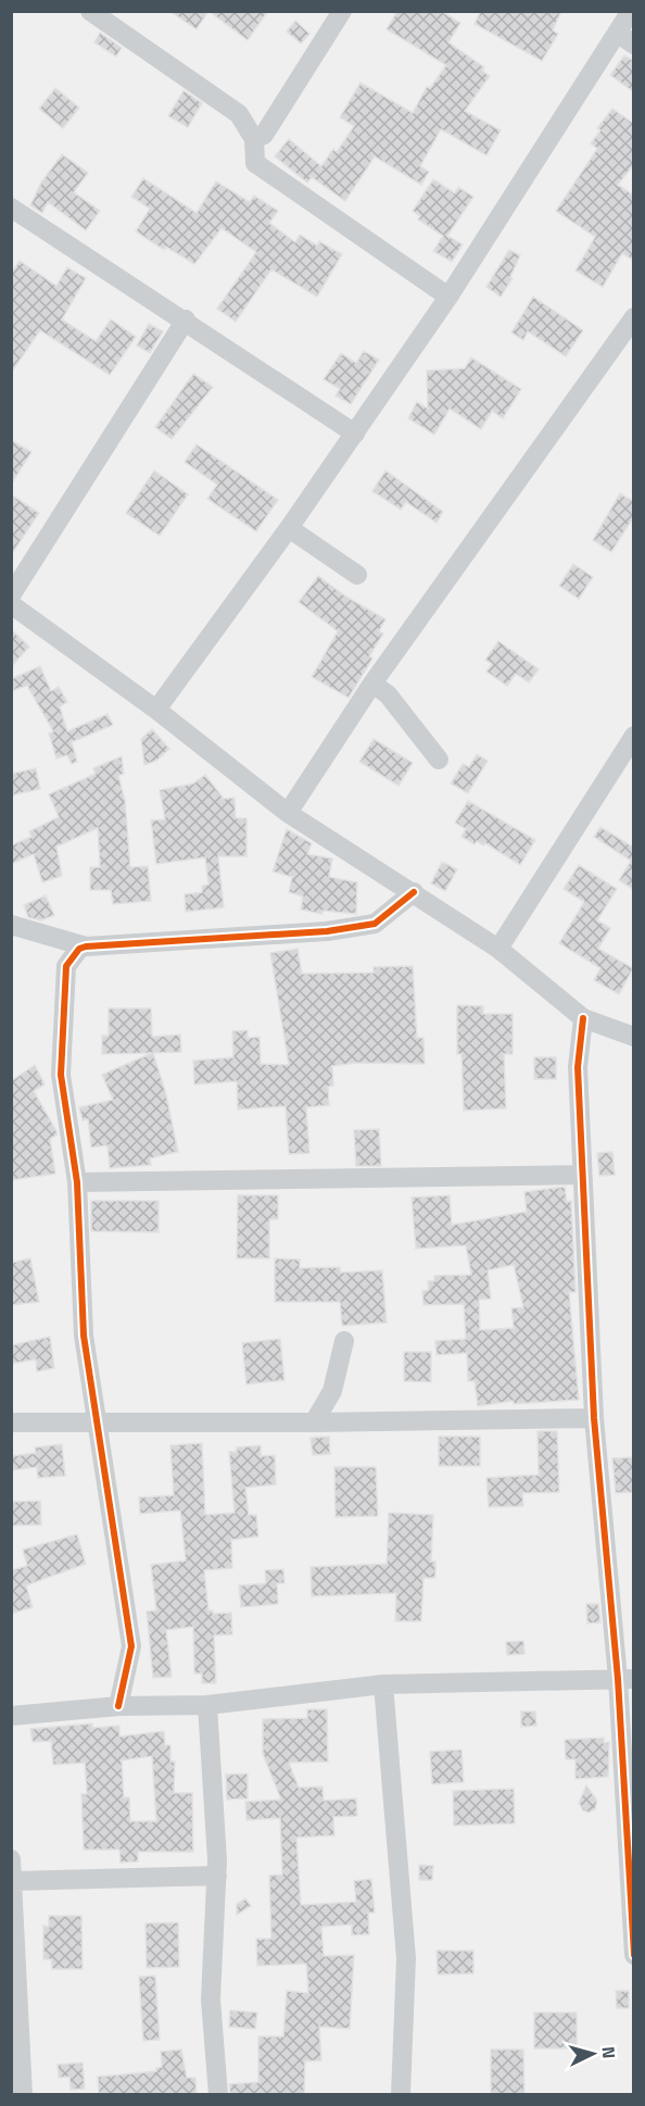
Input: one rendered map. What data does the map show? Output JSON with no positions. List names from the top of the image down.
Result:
{
  "north": "right"
}
